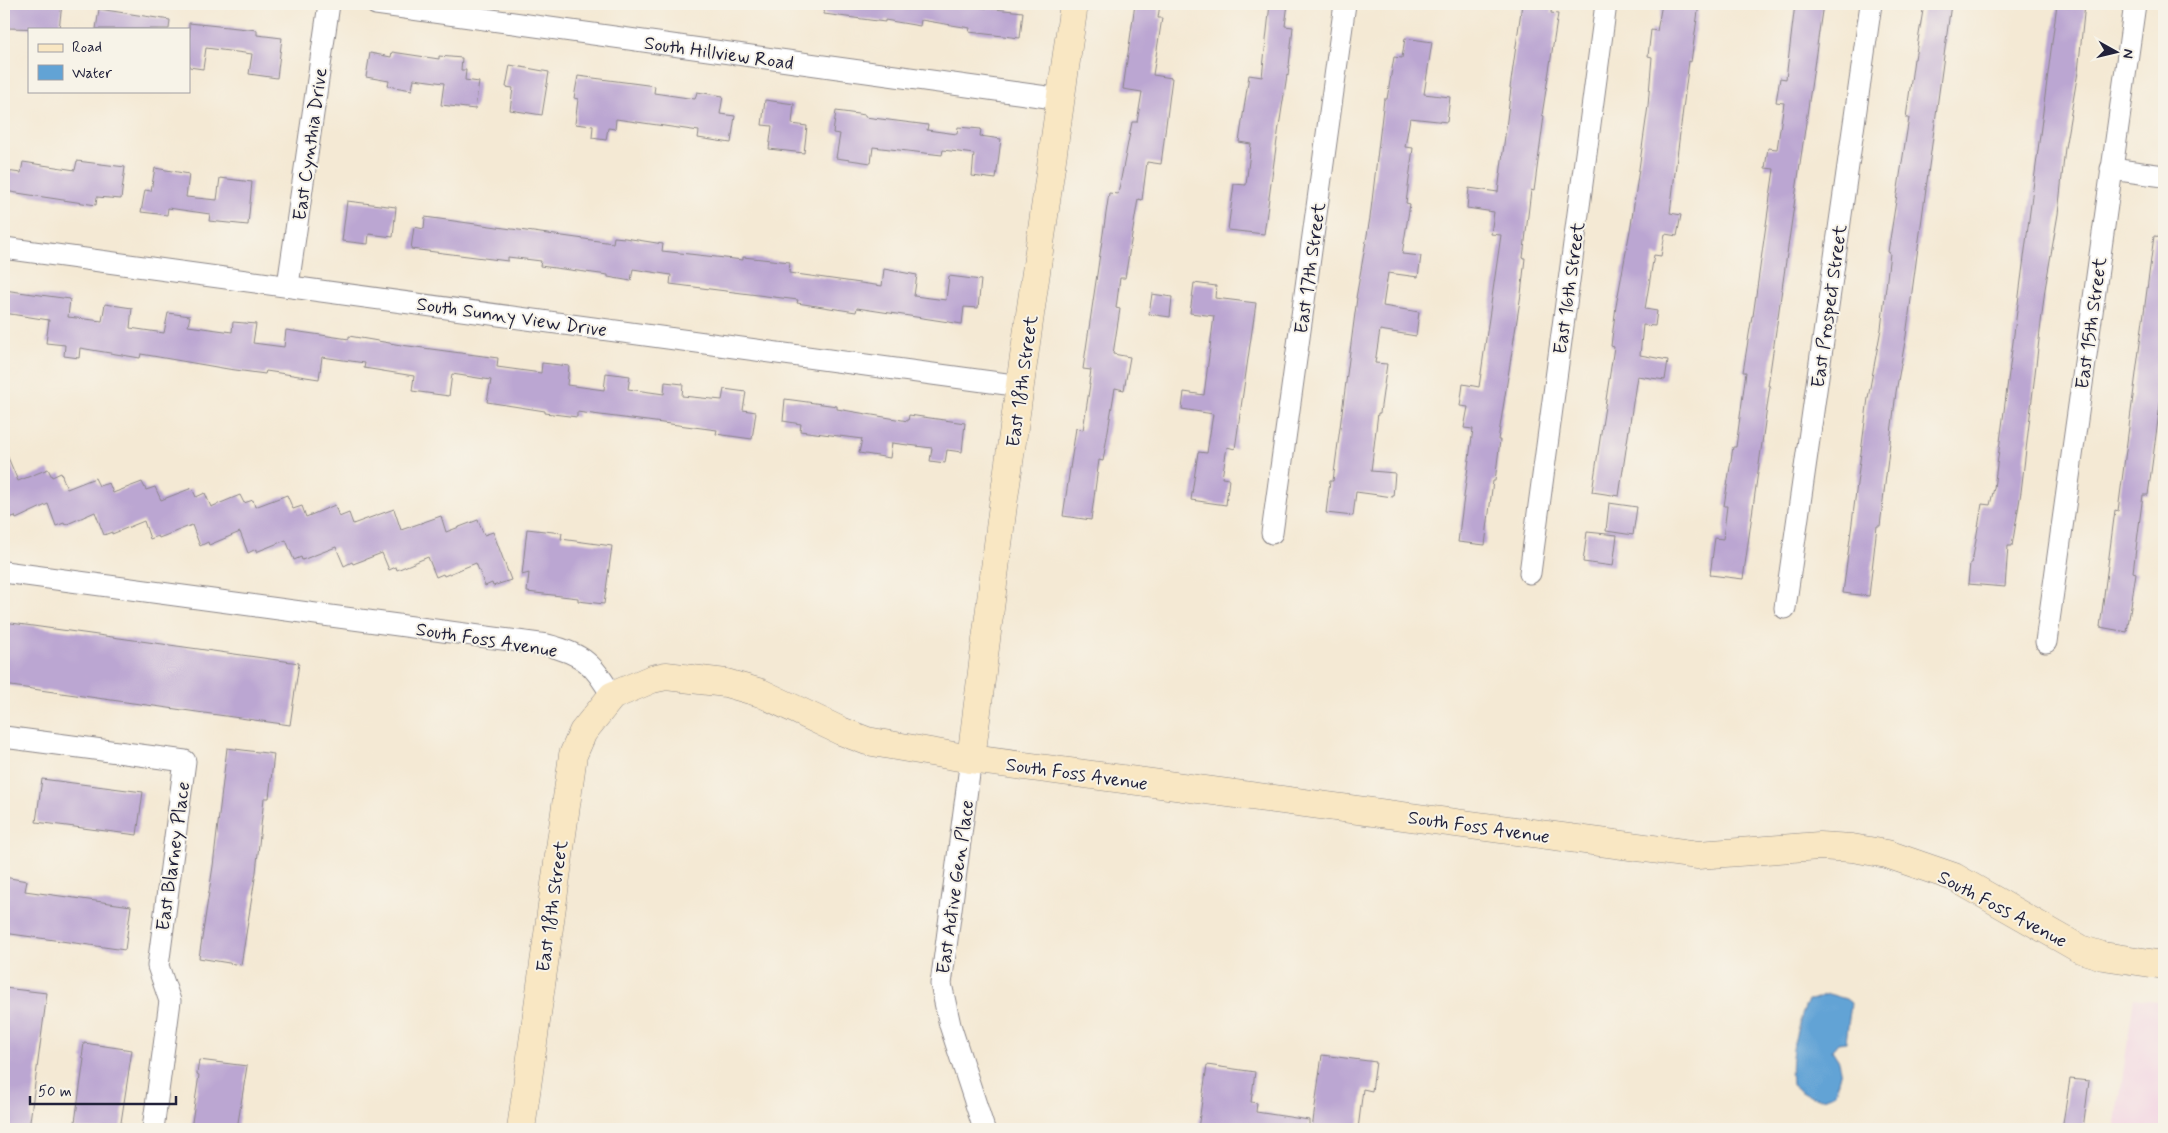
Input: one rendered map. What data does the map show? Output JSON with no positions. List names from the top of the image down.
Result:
{
  "streets": {
    "street": [
      "South Hillview Road",
      "East Cynthia Drive",
      "East 17th Street",
      "East 16th Street",
      "East Prospect Street",
      "South Sunny View Drive",
      "East 15th Street",
      "East 18th Street",
      "South Foss Avenue",
      "East Blarney Place",
      "East Active Gen Place"
    ]
  },
  "crossings": [
    ["South Hillview Road", "East 18th Street"],
    ["East Cynthia Drive", "South Sunny View Drive"],
    ["South Sunny View Drive", "East 18th Street"],
    ["East 18th Street", "South Foss Avenue"],
    ["East 18th Street", "East Active Gen Place"],
    ["South Foss Avenue", "East Active Gen Place"]
  ],
  "legend": ["Road", "Water"],
  "scale_bar": "50 m",
  "north": "right"
}
